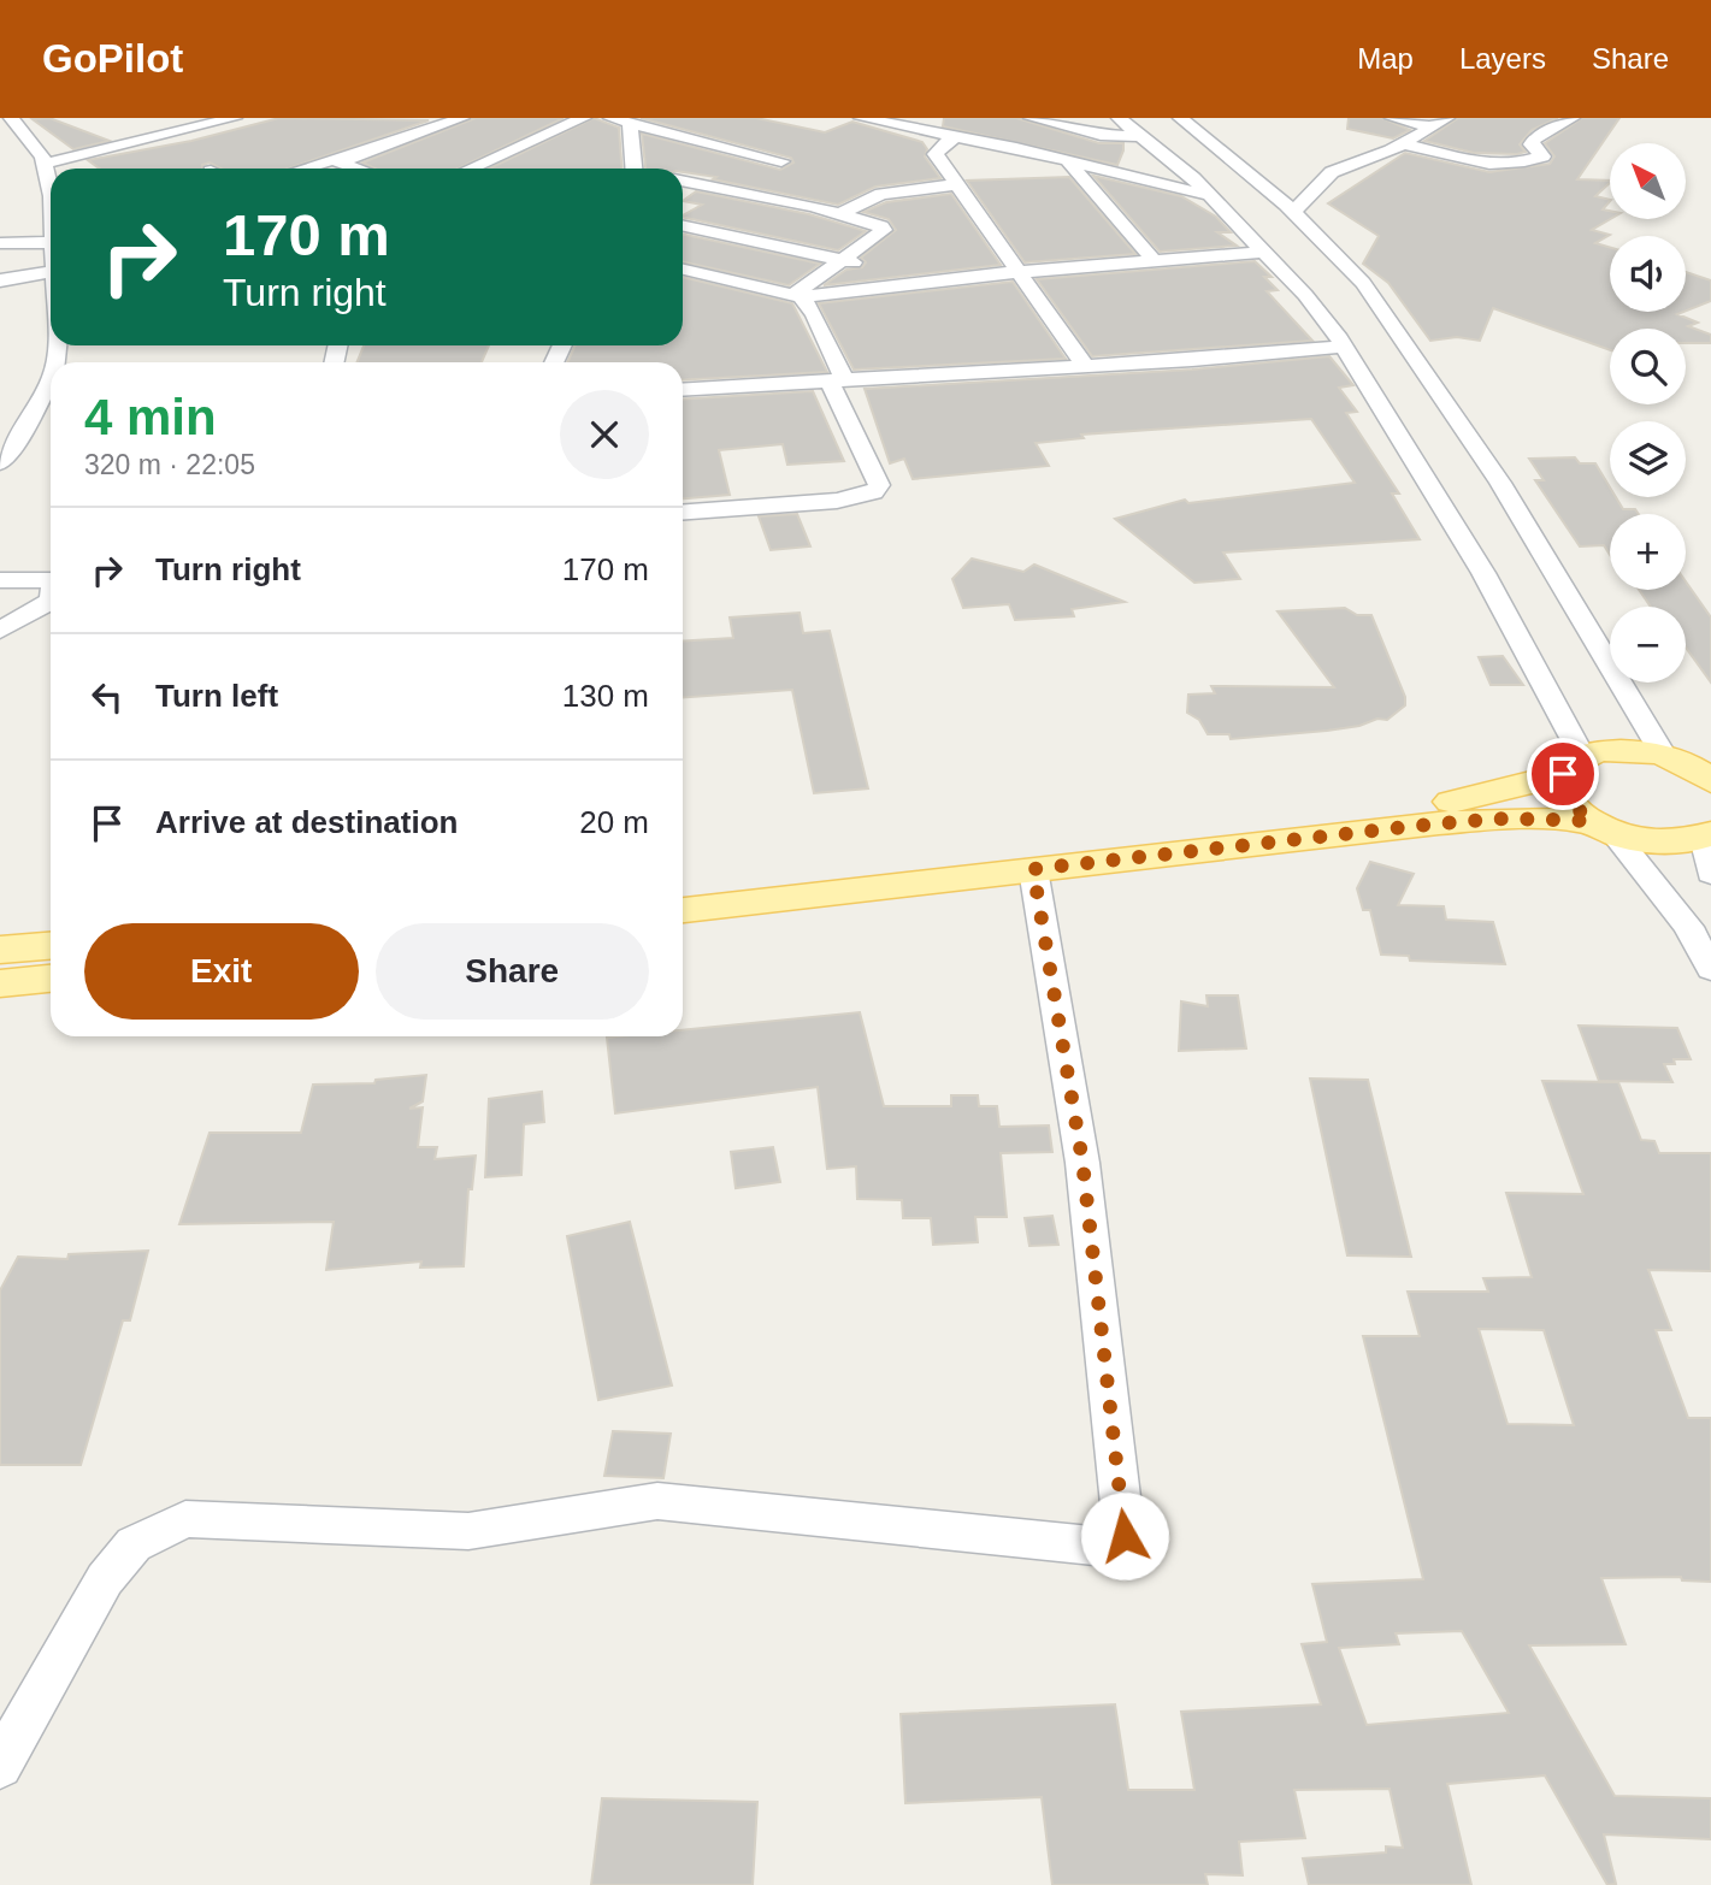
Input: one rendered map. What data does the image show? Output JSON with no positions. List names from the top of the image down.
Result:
{
  "north": "top left",
  "page": {
    "header": "GoPilot",
    "nav": ["Map", "Layers", "Share"],
    "map_buttons": ["+", "−"],
    "turn": ["170 m", "Turn right"],
    "heading": ["4 min", "320 m · 22:05"],
    "list": [
      {
        "name": "Turn right",
        "value": "170 m"
      },
      {
        "name": "Turn left",
        "value": "130 m"
      },
      {
        "name": "Arrive at destination",
        "value": "20 m"
      }
    ],
    "buttons": ["Exit", "Share"]
  }
}
